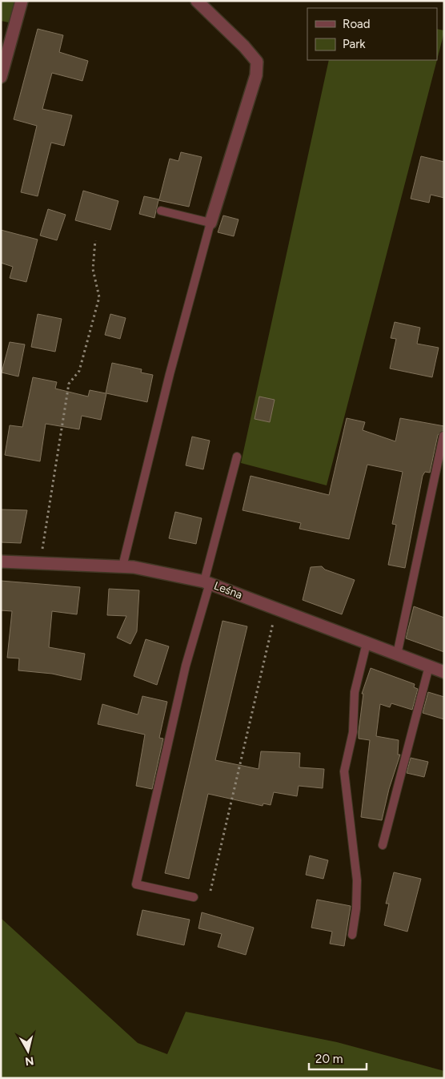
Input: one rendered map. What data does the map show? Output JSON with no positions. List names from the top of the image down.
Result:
{
  "streets": {
    "street": ["Leśna"]
  },
  "legend": ["Road", "Park"],
  "scale_bar": "20 m",
  "north": "bottom"
}
